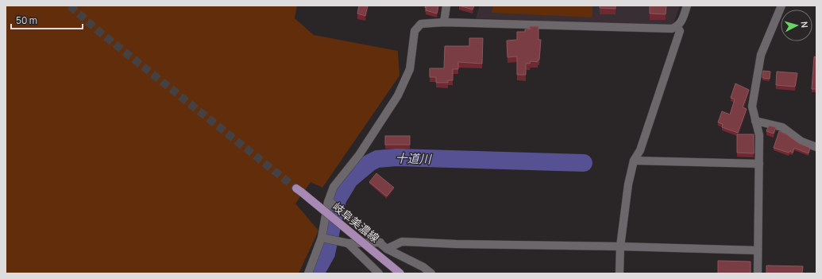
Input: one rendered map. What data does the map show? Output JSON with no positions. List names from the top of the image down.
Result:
{
  "streets": {
    "main road": ["岐阜美濃線"]
  },
  "water": ["十道川"],
  "scale_bar": "50 m",
  "north": "right"
}
